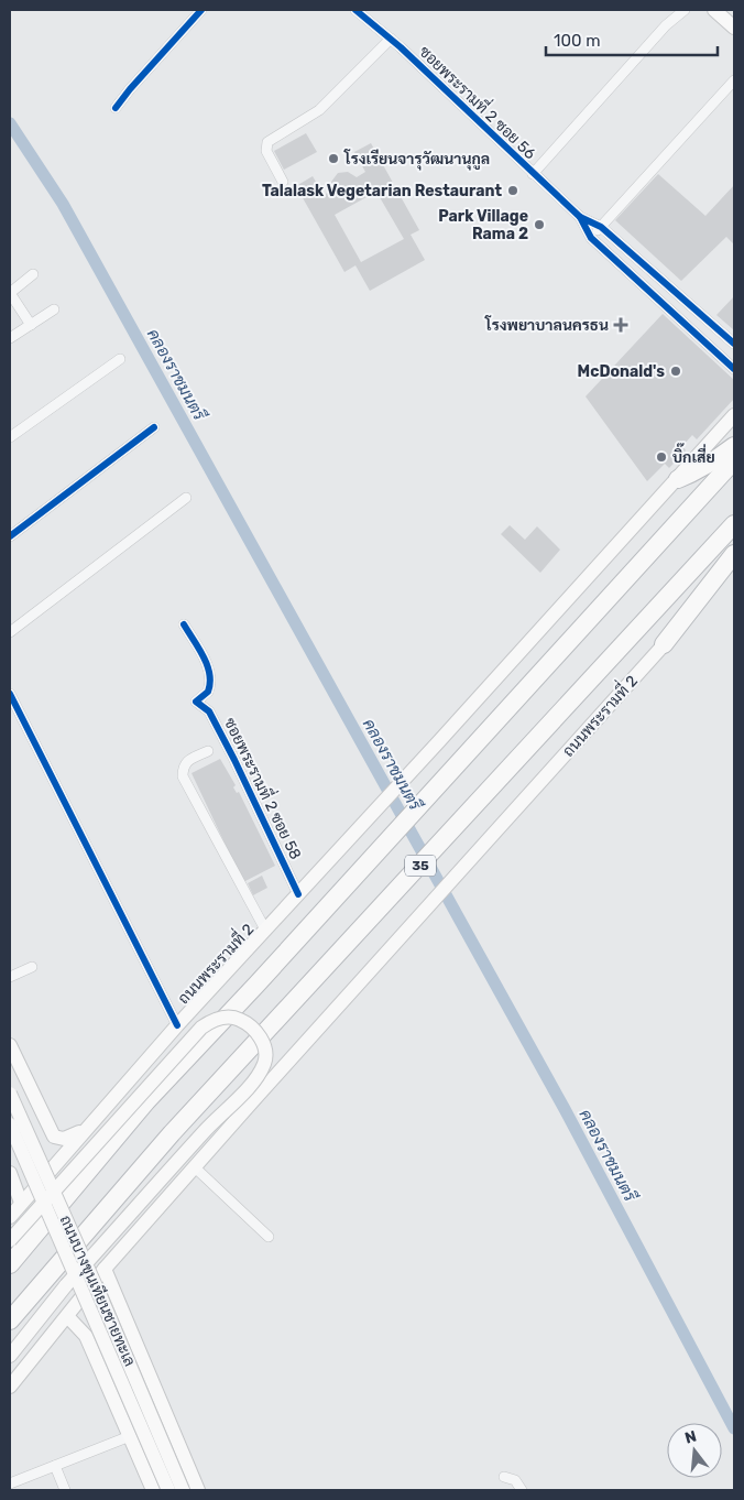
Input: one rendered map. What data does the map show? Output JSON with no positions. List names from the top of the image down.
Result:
{
  "streets": {
    "highway": ["ถนนพระรามที่ 2", "35"],
    "main road": ["ถนนบางขุนเทียนชายทะเล"],
    "street": ["ซอยพระรามที่ 2 ซอย 56", "ซอยพระรามที่ 2 ซอย 58"]
  },
  "crossings": [
    ["ถนนพระรามที่ 2", "ซอยพระรามที่ 2 ซอย 58"],
    ["ถนนพระรามที่ 2", "ถนนบางขุนเทียนชายทะเล"]
  ],
  "water": ["คลองราชมนตรี"],
  "places": {
    "other": [
      "โรงเรียนจารุวัฒนานุกูล",
      "Talalask Vegetarian Restaurant",
      "Park Village Rama 2",
      "McDonald's",
      "บิ๊กเสี่ย"
    ],
    "health": ["โรงพยาบาลนครธน"]
  },
  "scale_bar": "100 m",
  "north": "top"
}
